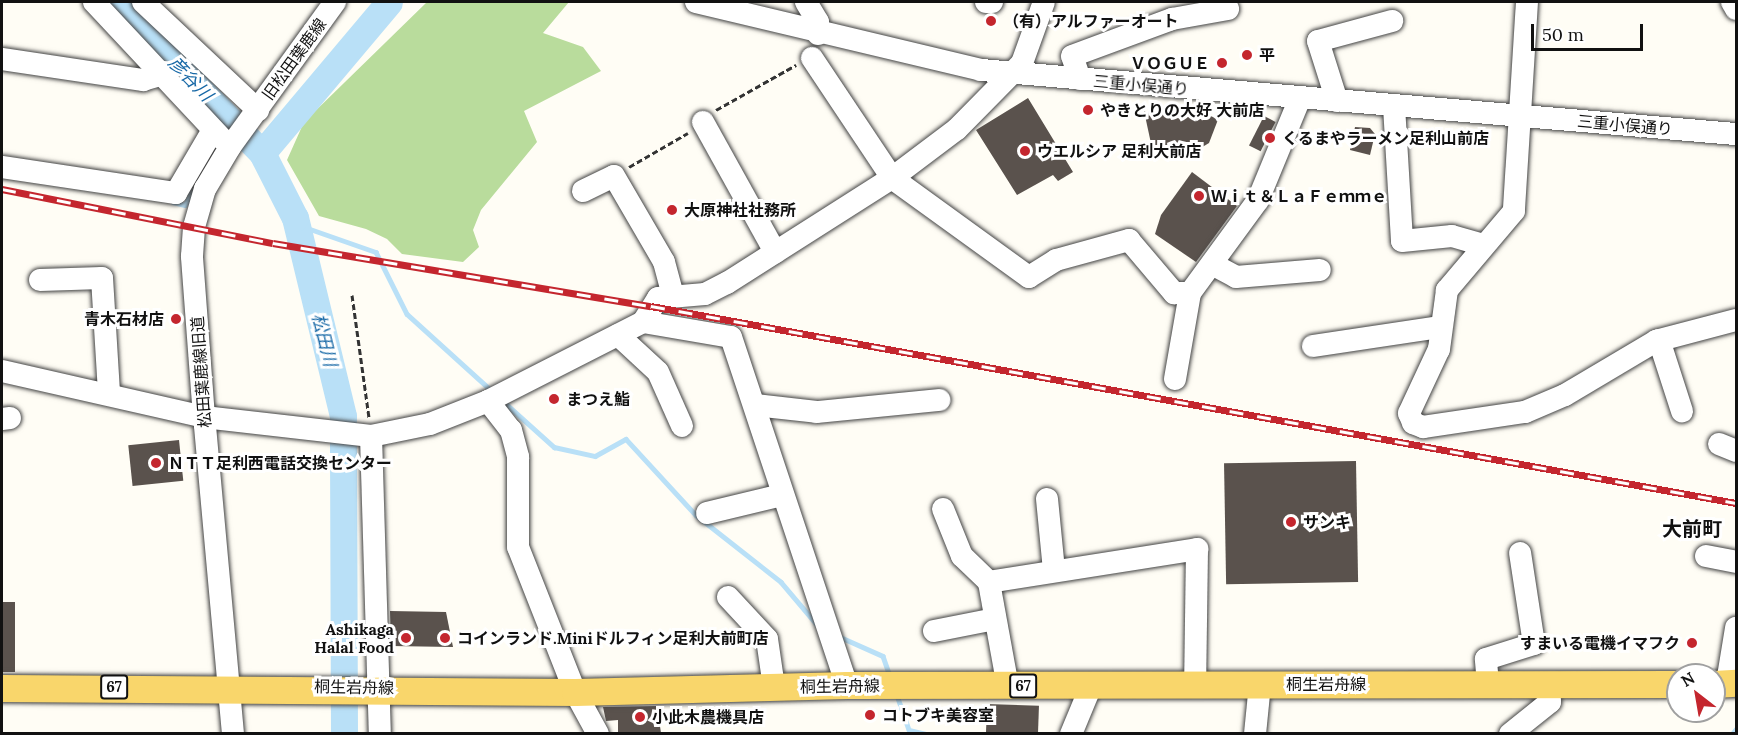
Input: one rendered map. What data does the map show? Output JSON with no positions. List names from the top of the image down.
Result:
{
  "streets": {
    "main road": ["桐生岩舟線", "67"],
    "street": ["旧松田葉鹿線", "三重小俣通り", "松田葉鹿線旧道"]
  },
  "crossings": [
    ["旧松田葉鹿線", "松田葉鹿線旧道"],
    ["松田葉鹿線旧道", "桐生岩舟線"]
  ],
  "districts": ["大前町"],
  "water": ["彦谷川", "松田川"],
  "places": [
    "（有）アルファーオート",
    "平",
    "ＶＯＧＵＥ",
    "やきとりの大好 大前店",
    "くるまやラーメン足利山前店",
    "ウエルシア 足利大前店",
    "Ｗｉｔ＆ＬａＦｅｍｍｅ",
    "大原神社社務所",
    "青木石材店",
    "まつえ鮨",
    "ＮＴＴ足利西電話交換センター",
    "サンキ",
    "Ashikaga Halal Food",
    "コインランド.Miniドルフィン足利大前町店",
    "すまいる電機イマフク",
    "コトブキ美容室",
    "小此木農機具店"
  ],
  "scale_bar": "50 m",
  "north": "top left"
}
